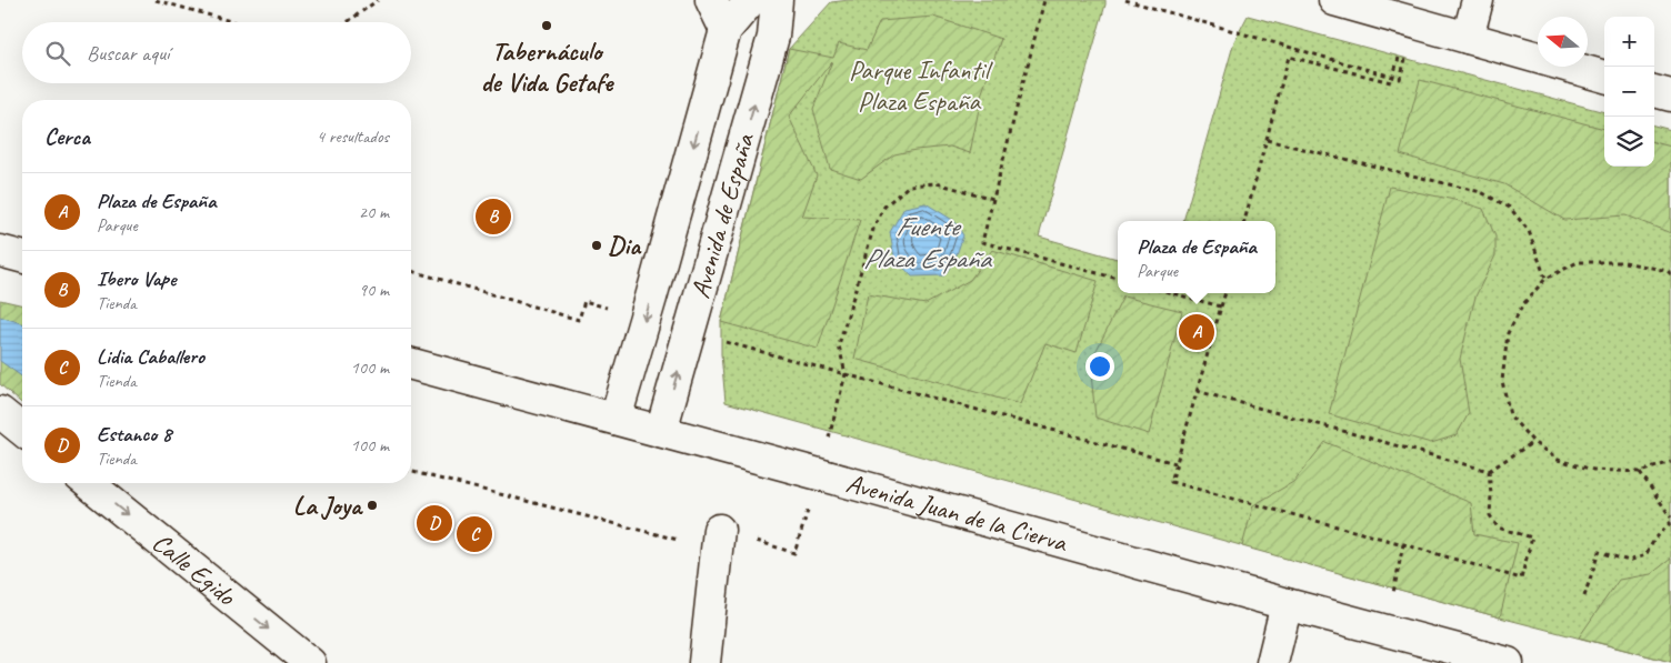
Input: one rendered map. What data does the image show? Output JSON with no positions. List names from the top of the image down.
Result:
{
  "streets": {
    "street": ["Avenida de España", "Avenida Juan de la Cierva", "Calle Egido"]
  },
  "crossings": [
    ["Avenida de España", "Avenida Juan de la Cierva"]
  ],
  "one_way": ["Calle Egido"],
  "water": ["Fuente Plaza España"],
  "parks": ["Parque Infantil Plaza España"],
  "places": ["Tabernáculo de Vida Getafe", "Dia", "La Joya"],
  "north": "left",
  "page": {
    "map_buttons": ["+", "−"],
    "search": "Buscar aquí",
    "heading": ["Cerca", "4 resultados"],
    "list": [
      {
        "mark": "A",
        "name": "Plaza de España",
        "note": "Parque",
        "value": "20 m"
      },
      {
        "mark": "B",
        "name": "Ibero Vape",
        "note": "Tienda",
        "value": "90 m"
      },
      {
        "mark": "C",
        "name": "Lidia Caballero",
        "note": "Tienda",
        "value": "100 m"
      },
      {
        "mark": "D",
        "name": "Estanco 8",
        "note": "Tienda",
        "value": "100 m"
      }
    ],
    "pins": [
      "B",
      "A",
      "D",
      "C"
    ],
    "popup": ["Plaza de España", "Parque"]
  }
}
